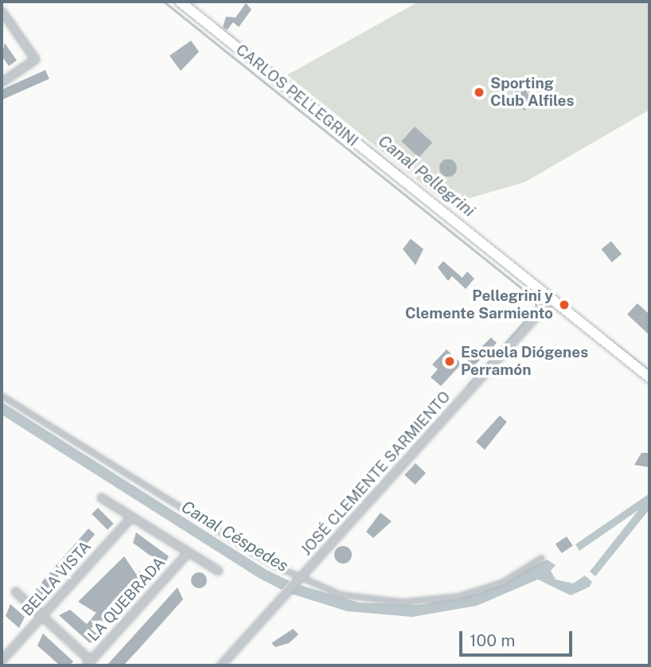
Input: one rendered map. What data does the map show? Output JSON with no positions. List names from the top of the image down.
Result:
{
  "streets": {
    "main road": ["CARLOS PELLEGRINI"],
    "street": ["JOSÉ CLEMENTE SARMIENTO", "BELLA VISTA", "LA QUEBRADA"]
  },
  "crossings": [
    ["CARLOS PELLEGRINI", "JOSÉ CLEMENTE SARMIENTO"]
  ],
  "water": ["Canal Pellegrini", "Canal Céspedes"],
  "places": ["Sporting Club Alfiles", "Pellegrini y Clemente Sarmiento", "Escuela Diógenes Perramón"],
  "scale_bar": "100 m"
}
